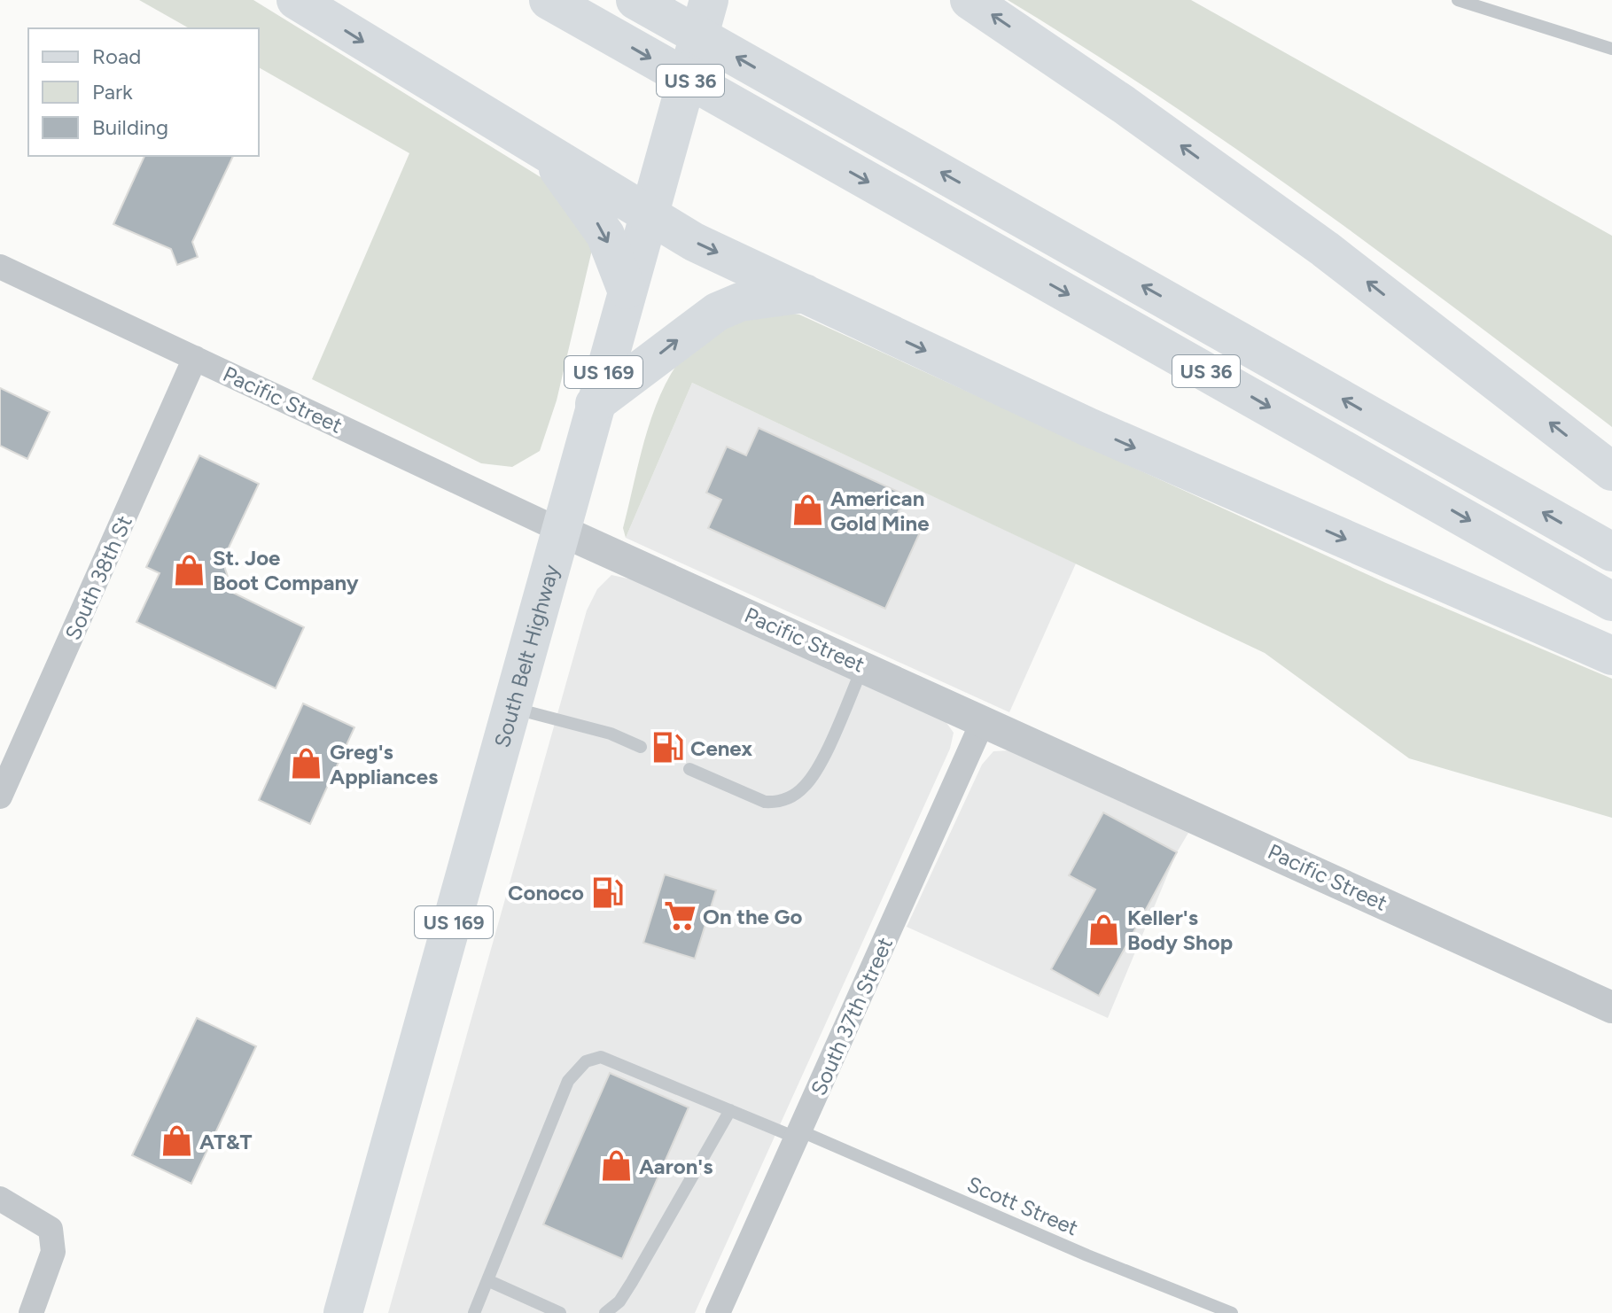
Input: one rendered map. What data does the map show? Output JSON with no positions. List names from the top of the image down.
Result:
{
  "streets": {
    "main road": ["US 36", "US 169", "South Belt Highway"],
    "street": ["Pacific Street", "South 38th St", "South 37th Street"],
    "lane": ["Scott Street"]
  },
  "crossings": [
    ["Pacific Street", "South 38th St"],
    ["Pacific Street", "South Belt Highway"],
    ["Pacific Street", "South 37th Street"],
    ["South 37th Street", "Scott Street"]
  ],
  "places": {
    "shop": [
      "American Gold Mine",
      "St. Joe Boot Company",
      "Greg's Appliances",
      "Keller's Body Shop",
      "AT&T",
      "Aaron's"
    ],
    "fuel station": ["Cenex", "Conoco"],
    "supermarket": ["On the Go"]
  },
  "legend": ["Road", "Park", "Building"]
}
